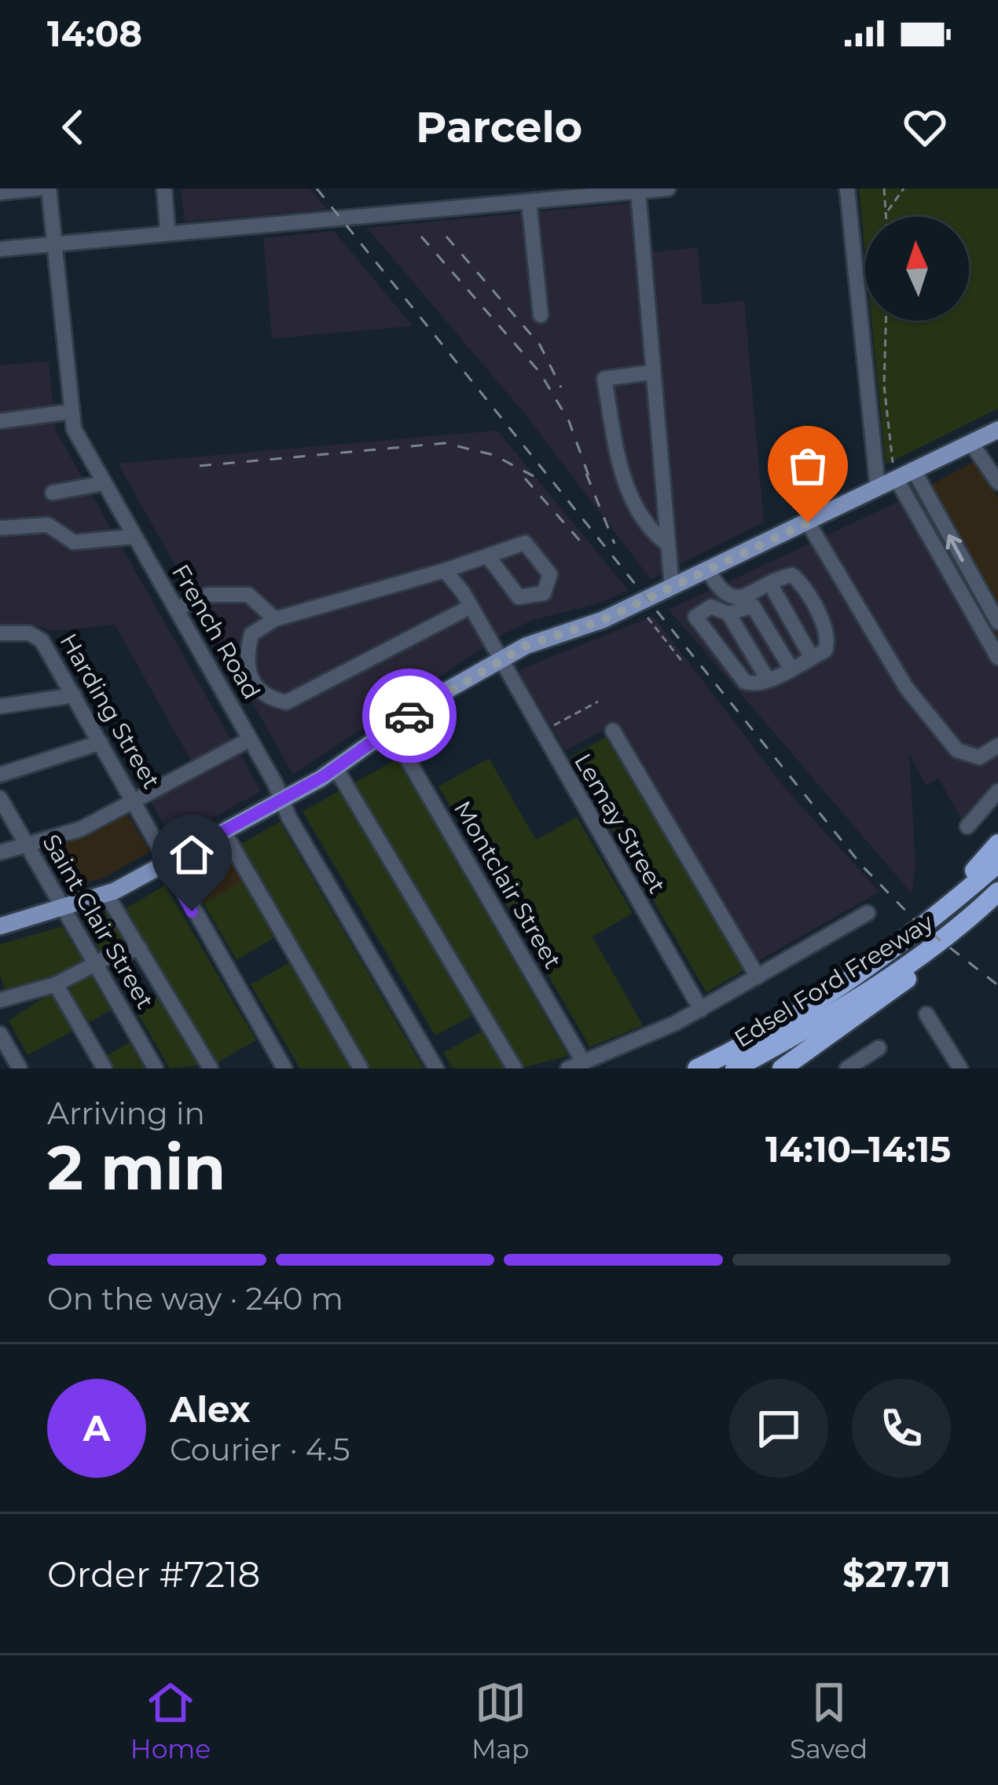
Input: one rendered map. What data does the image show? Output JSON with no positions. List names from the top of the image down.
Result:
{
  "streets": {
    "highway": ["Edsel Ford Freeway"],
    "street": [
      "French Road",
      "Harding Street",
      "Lemay Street",
      "Montclair Street",
      "Saint Clair Street"
    ]
  },
  "north": "top",
  "page": {
    "status": "14:08",
    "header": "Parcelo",
    "heading": ["2 min", "Arriving in", "14:10–14:15"],
    "panel": [
      "Alex",
      "Courier · 4.5",
      "Order #7218",
      "$27.71"
    ],
    "bar": "On the way · 240 m",
    "round": "A",
    "tabs": ["Home", "Map", "Saved"]
  }
}
